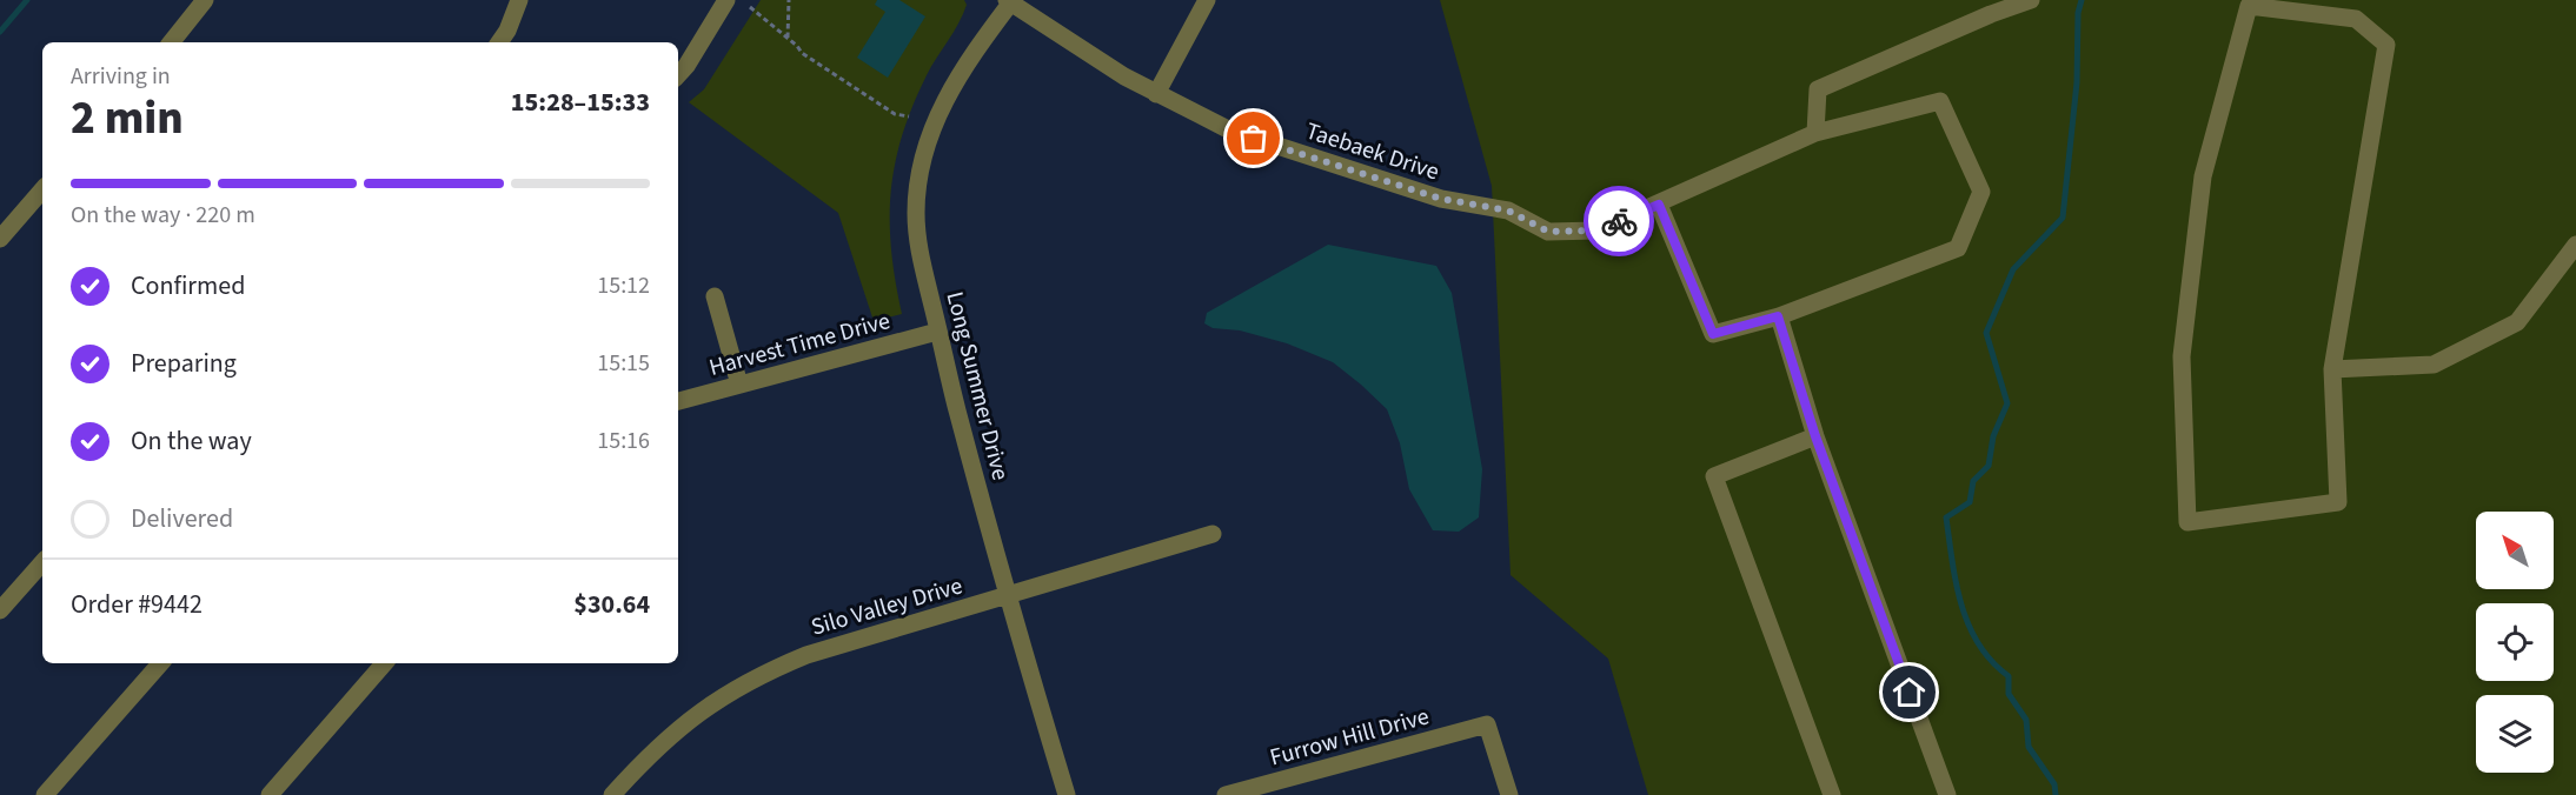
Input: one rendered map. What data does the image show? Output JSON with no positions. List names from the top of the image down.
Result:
{
  "streets": {
    "street": [
      "Taebaek Drive",
      "Harvest Time Drive",
      "Long Summer Drive",
      "Silo Valley Drive",
      "Furrow Hill Drive"
    ]
  },
  "crossings": [
    ["Taebaek Drive", "Long Summer Drive"],
    ["Harvest Time Drive", "Long Summer Drive"],
    ["Long Summer Drive", "Silo Valley Drive"]
  ],
  "north": "top left",
  "page": {
    "heading": ["2 min", "Arriving in", "15:28–15:33"],
    "panel": ["Order #9442", "$30.64"],
    "bar": "On the way · 220 m",
    "list": [
      ["Confirmed", "15:12"],
      ["Preparing", "15:15"],
      ["On the way", "15:16"],
      "Delivered"
    ]
  }
}
